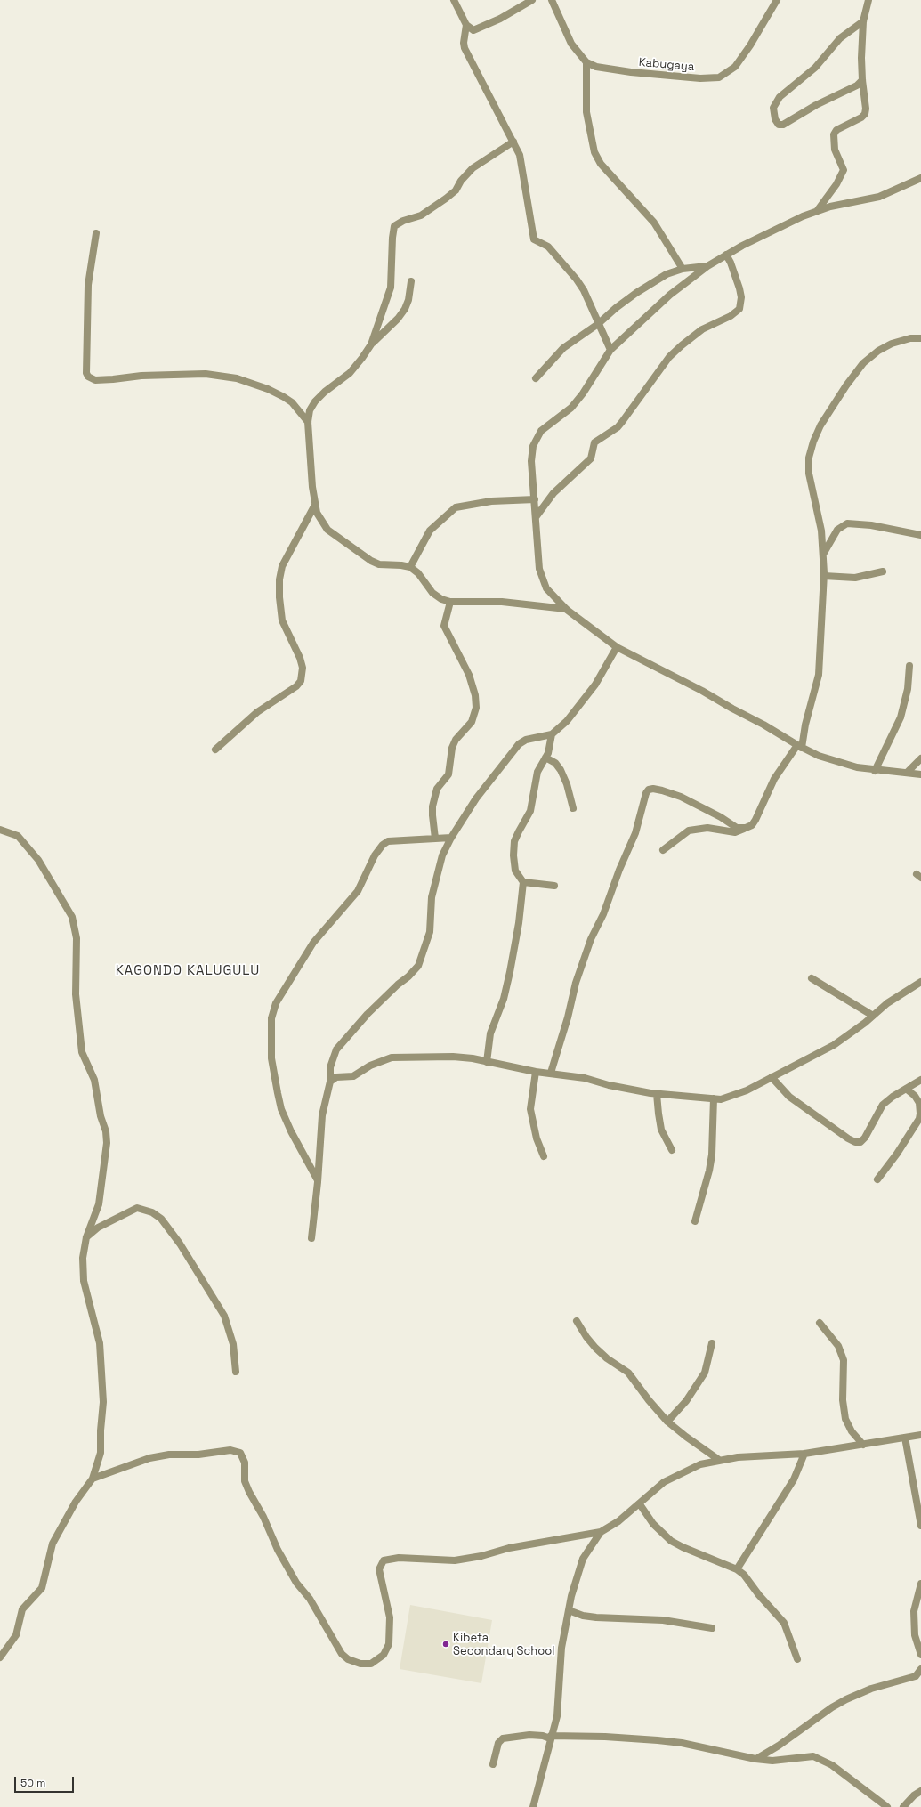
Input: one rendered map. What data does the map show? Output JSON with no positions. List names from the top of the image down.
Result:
{
  "streets": {
    "street": ["Kabugaya"]
  },
  "districts": ["KAGONDO KALUGULU"],
  "places": ["Kibeta Secondary School"],
  "scale_bar": "50 m"
}
